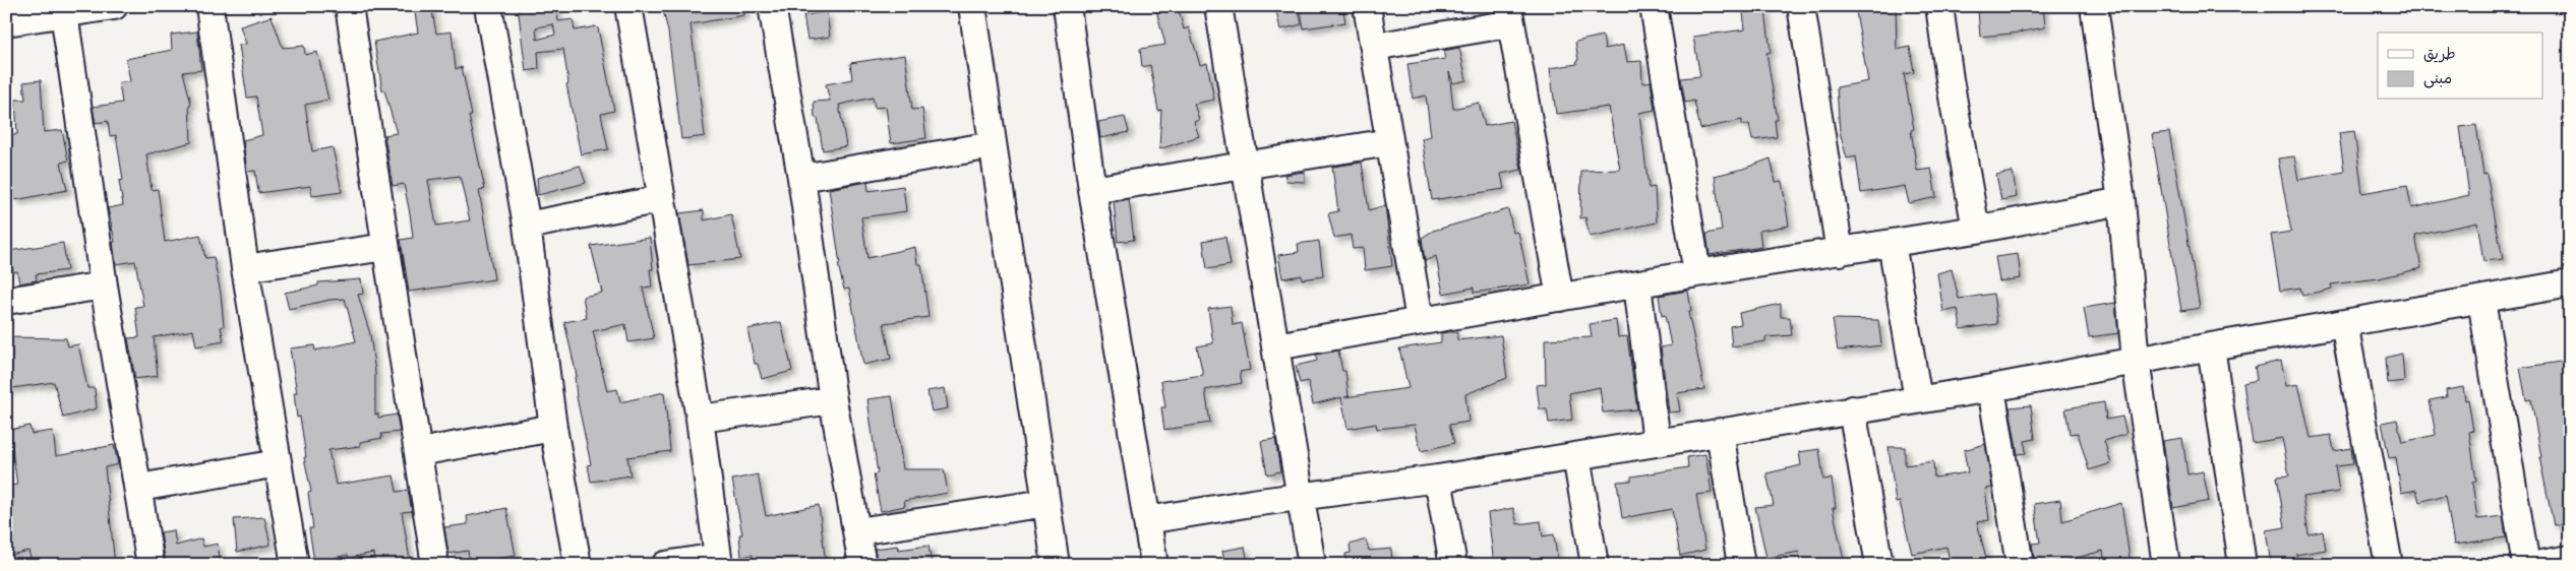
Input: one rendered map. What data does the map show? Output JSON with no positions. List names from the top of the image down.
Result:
{
  "legend": ["طريق", "مبنى"]
}
